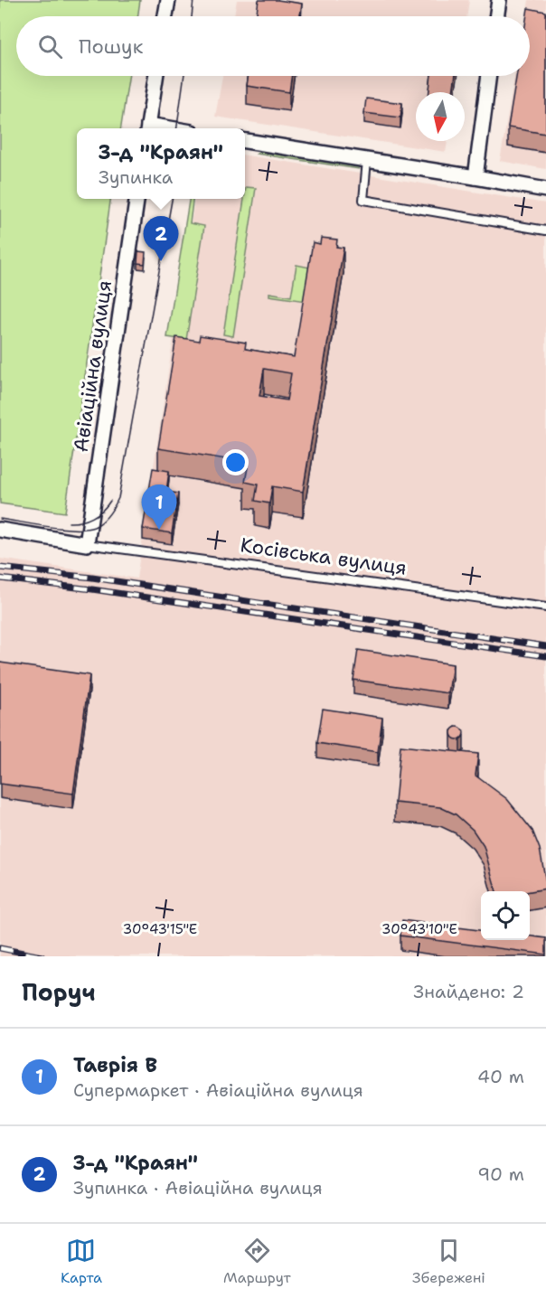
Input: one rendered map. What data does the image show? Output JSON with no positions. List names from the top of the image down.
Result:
{
  "streets": {
    "street": ["Авіаційна вулиця", "Косівська вулиця"]
  },
  "crossings": [
    ["Авіаційна вулиця", "Косівська вулиця"]
  ],
  "north": "bottom",
  "page": {
    "search": "Пошук",
    "popup": ["З-д \"Краян\"", "Зупинка"],
    "pins": ["2", "1"],
    "heading": ["Поруч", "Знайдено: 2"],
    "list": [
      {
        "mark": "1",
        "name": "Таврія В",
        "note": "Супермаркет · Авіаційна вулиця",
        "value": "40 m"
      },
      {
        "mark": "2",
        "name": "З-д \"Краян\"",
        "note": "Зупинка · Авіаційна вулиця",
        "value": "90 m"
      }
    ],
    "nav": ["Карта", "Маршрут", "Збережені"]
  },
  "coordinates": ["30°43'15\"E", "30°43'10\"E"]
}
